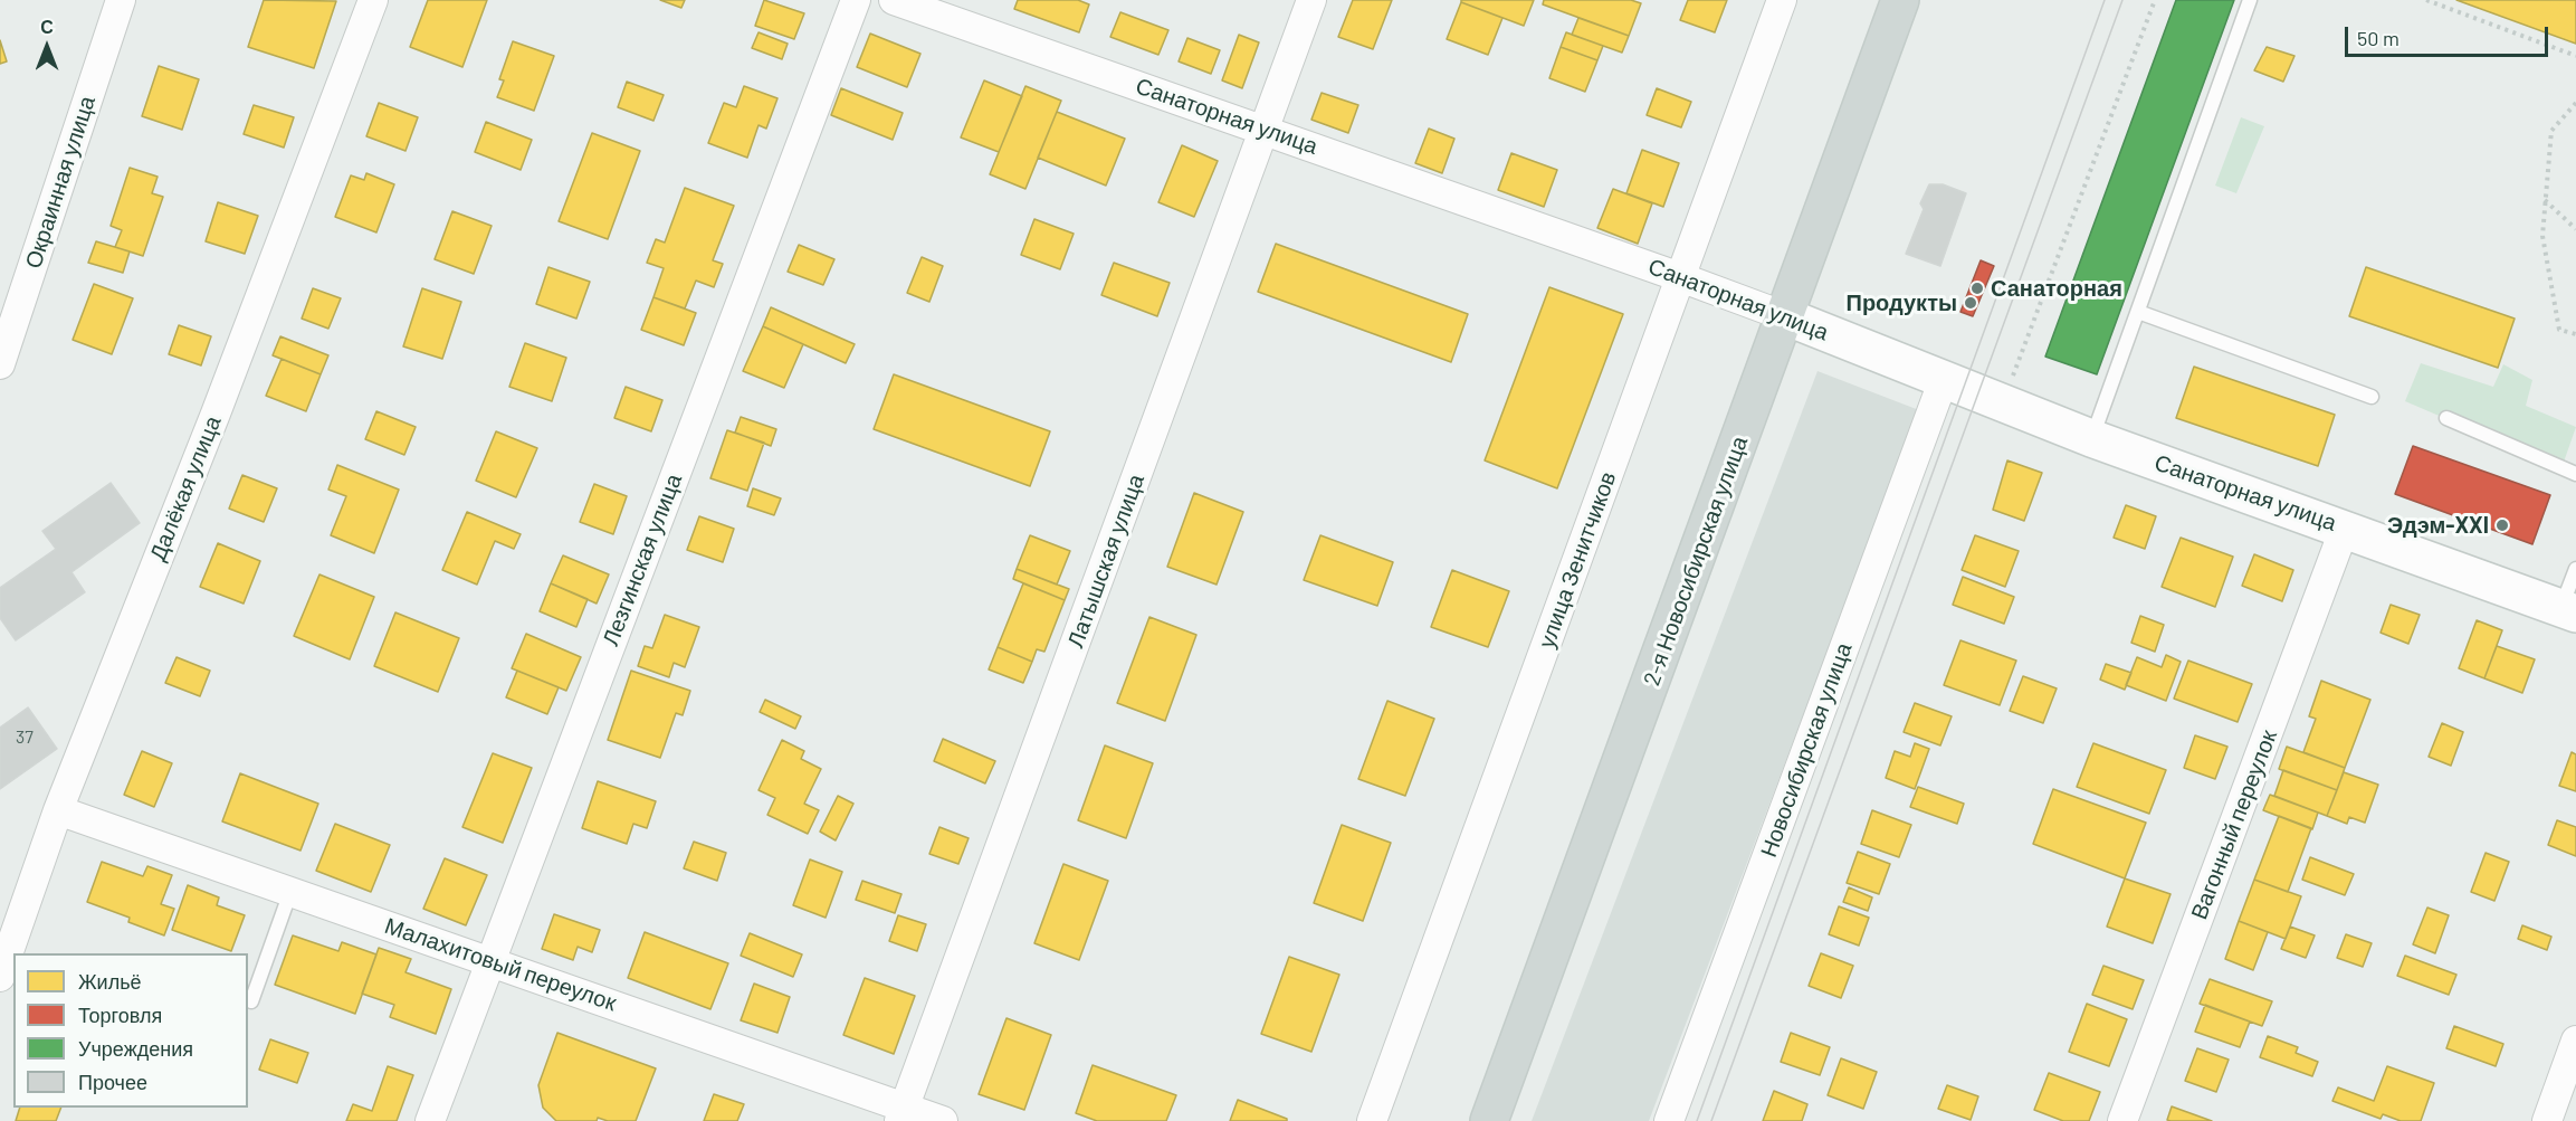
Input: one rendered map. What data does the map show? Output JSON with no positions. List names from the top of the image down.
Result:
{
  "streets": {
    "main road": ["2-я Новосибирская улица"],
    "street": [
      "Санаторная улица",
      "Окраинная улица",
      "Далёкая улица",
      "Лезгинская улица",
      "улица Зенитчиков",
      "Латышская улица",
      "Новосибирская улица",
      "Вагонный переулок",
      "Малахитовый переулок"
    ]
  },
  "crossings": [
    ["Санаторная улица", "улица Зенитчиков"],
    ["Санаторная улица", "Латышская улица"],
    ["Санаторная улица", "2-я Новосибирская улица"],
    ["Санаторная улица", "Новосибирская улица"],
    ["Санаторная улица", "Вагонный переулок"],
    ["Далёкая улица", "Малахитовый переулок"],
    ["Лезгинская улица", "Малахитовый переулок"],
    ["Латышская улица", "Малахитовый переулок"]
  ],
  "places": ["Санаторная", "Продукты", "Эдэм-XXI"],
  "house_numbers": ["37"],
  "legend": [
    "Жильё",
    "Торговля",
    "Учреждения",
    "Прочее"
  ],
  "scale_bar": "50 m",
  "north": "top"
}
